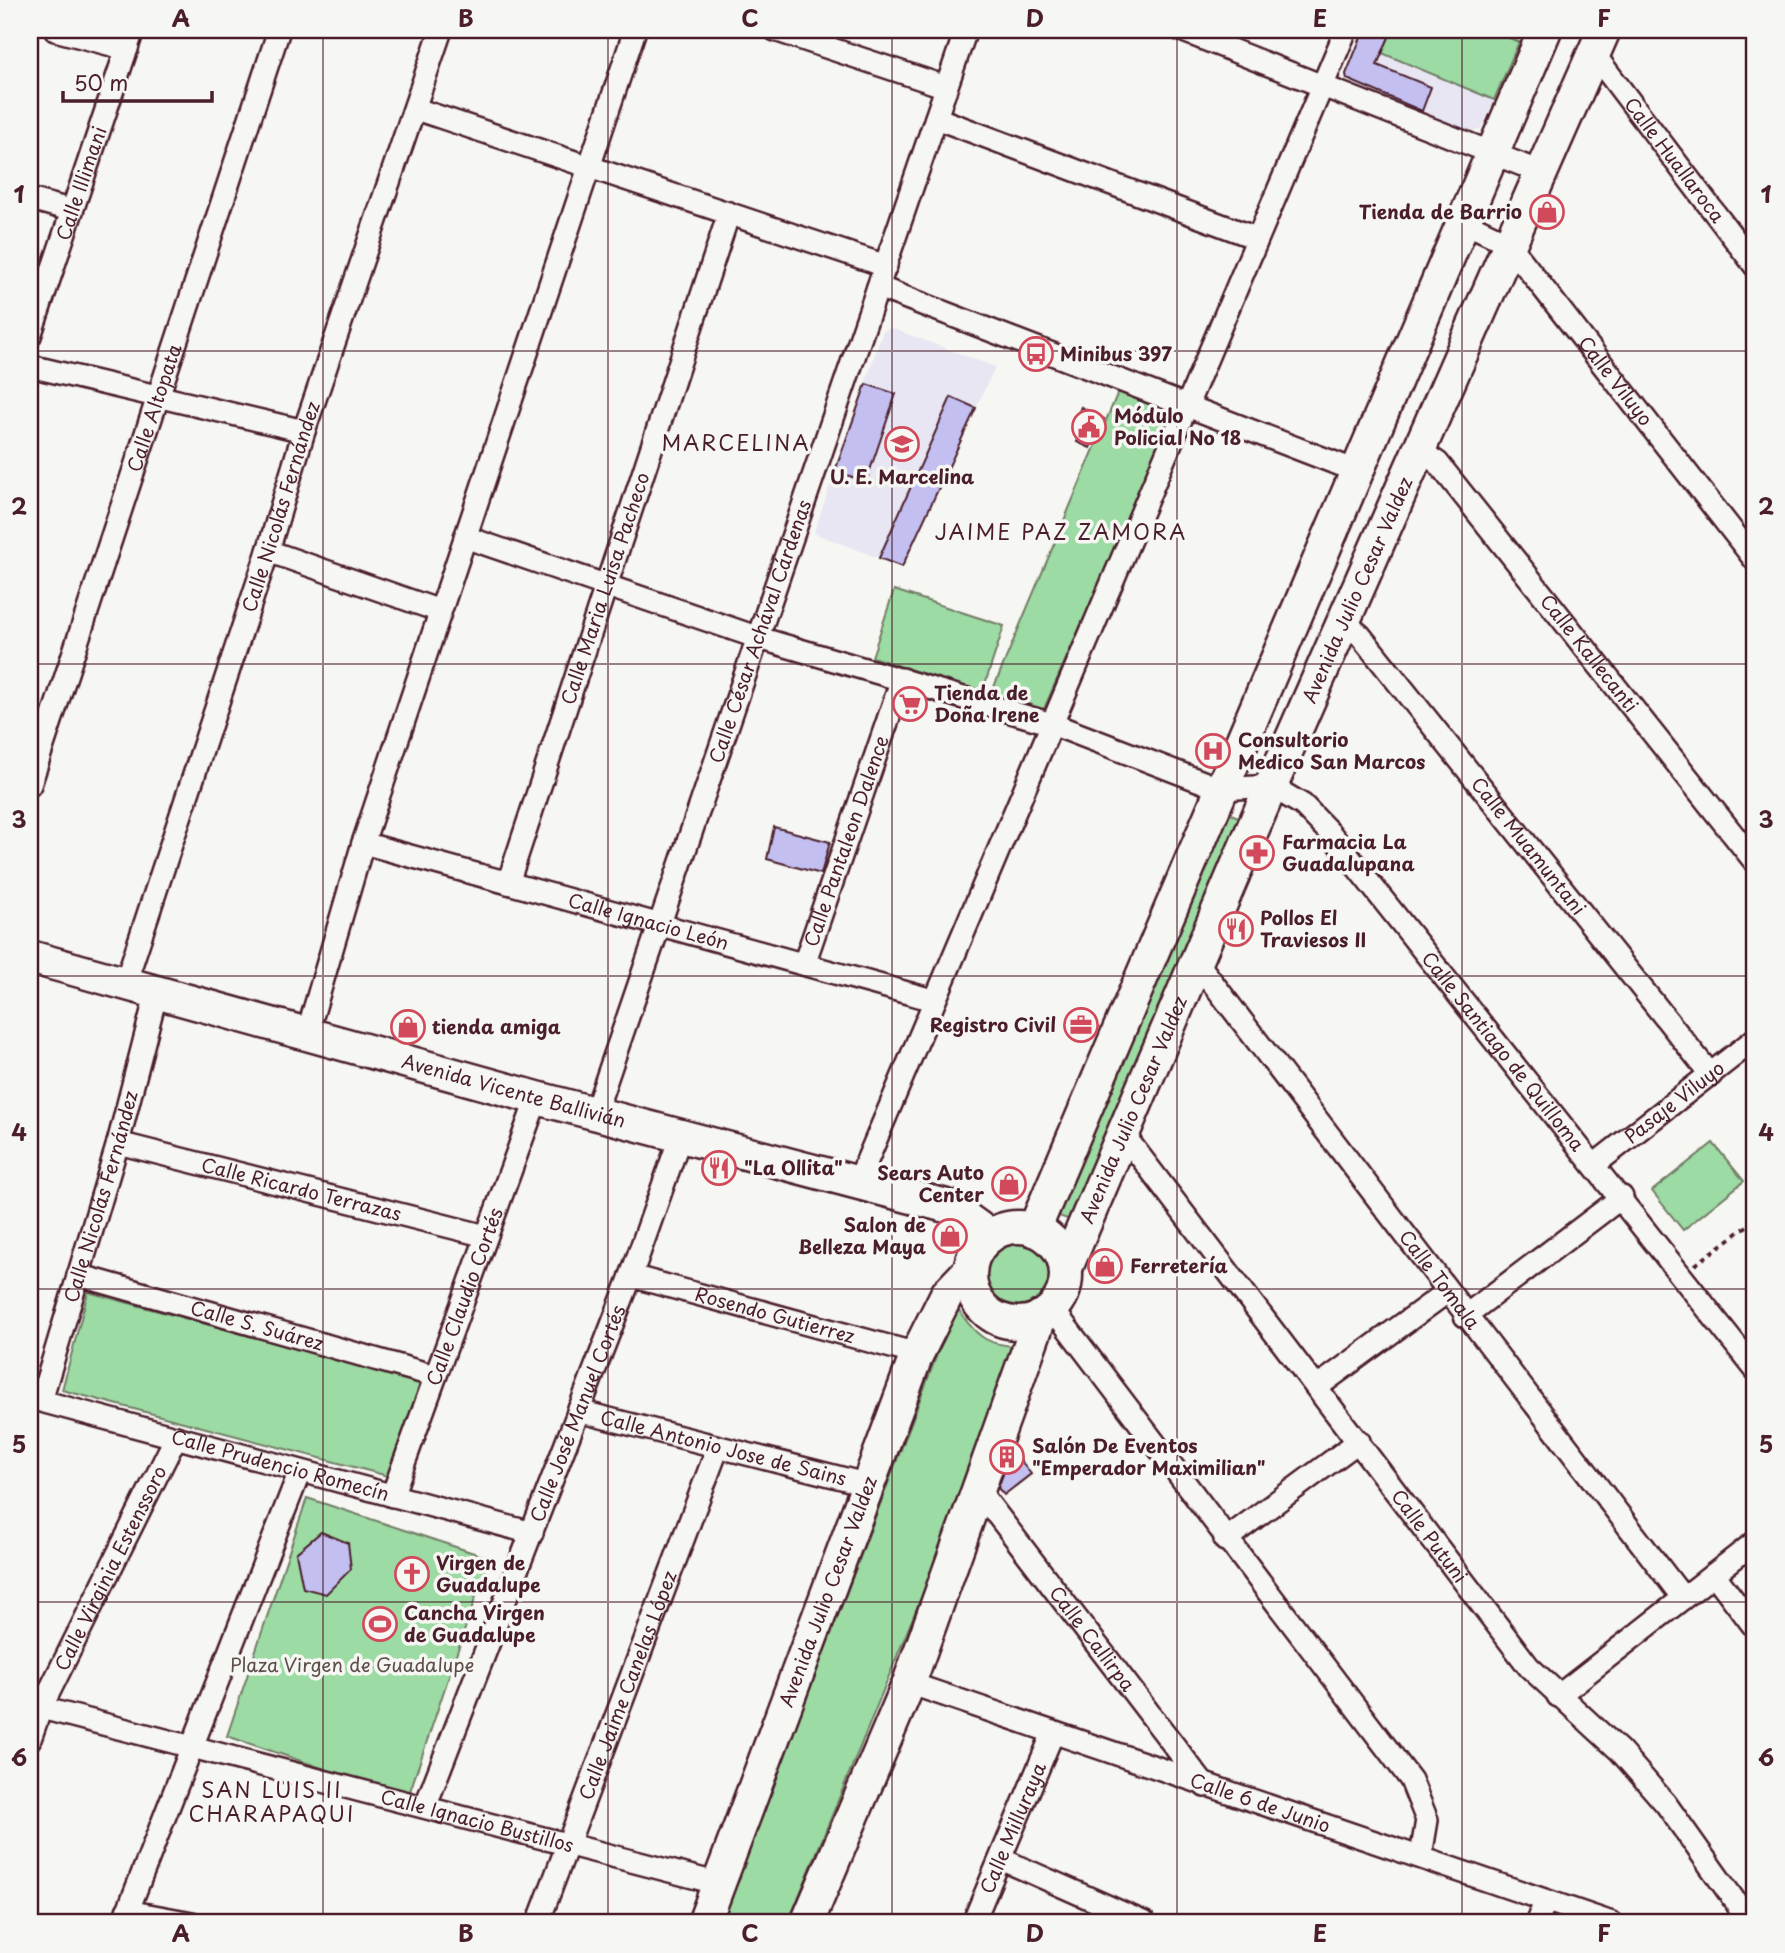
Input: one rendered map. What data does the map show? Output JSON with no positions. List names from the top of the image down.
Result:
{
  "streets": {
    "main road": ["Avenida Julio Cesar Valdez", "Avenida Vicente Ballivián"],
    "street": [
      "Calle Huallaroca",
      "Calle Illimani",
      "Calle Viluyo",
      "Calle Altopata",
      "Calle Nicolás Fernández",
      "Calle Maria Luisa Pacheco",
      "Calle César Achával Cárdenas",
      "Calle Kallecanti",
      "Calle Pantaleon Dalence",
      "Calle Muamuntani",
      "Calle Ignacio León",
      "Calle Santiago de Quilloma",
      "Pasaje Viluyo",
      "Calle Ricardo Terrazas",
      "Calle Tomala",
      "Calle Claudio Cortés",
      "Rosendo Gutierrez",
      "Calle S. Suárez",
      "Calle José Manuel Cortés",
      "Calle Antonio Jose de Sains",
      "Calle Prudencio Romecín",
      "Calle Putuni",
      "Calle Virginia Estenssoro",
      "Calle Callirpa",
      "Calle Jaime Canelas López",
      "Calle 6 de Junio",
      "Calle Ignacio Bustillos",
      "Calle Milluraya"
    ]
  },
  "crossings": [
    ["Calle Huallaroca", "Avenida Julio Cesar Valdez"],
    ["Calle Viluyo", "Avenida Julio Cesar Valdez"],
    ["Calle Nicolás Fernández", "Avenida Vicente Ballivián"],
    ["Calle Nicolás Fernández", "Calle Ricardo Terrazas"],
    ["Calle Nicolás Fernández", "Calle S. Suárez"],
    ["Calle Nicolás Fernández", "Calle Prudencio Romecín"],
    ["Calle Maria Luisa Pacheco", "Calle Ignacio León"],
    ["Avenida Julio Cesar Valdez", "Calle Kallecanti"],
    ["Avenida Julio Cesar Valdez", "Calle Muamuntani"],
    ["Avenida Julio Cesar Valdez", "Calle Santiago de Quilloma"],
    ["Avenida Julio Cesar Valdez", "Avenida Vicente Ballivián"],
    ["Avenida Julio Cesar Valdez", "Calle Tomala"],
    ["Avenida Julio Cesar Valdez", "Rosendo Gutierrez"],
    ["Avenida Julio Cesar Valdez", "Calle Antonio Jose de Sains"],
    ["Avenida Julio Cesar Valdez", "Calle Putuni"],
    ["Avenida Julio Cesar Valdez", "Calle Ignacio Bustillos"],
    ["Calle César Achával Cárdenas", "Calle Ignacio León"],
    ["Calle César Achával Cárdenas", "Avenida Vicente Ballivián"],
    ["Calle Pantaleon Dalence", "Calle Ignacio León"],
    ["Calle Muamuntani", "Pasaje Viluyo"],
    ["Calle Santiago de Quilloma", "Pasaje Viluyo"],
    ["Avenida Vicente Ballivián", "Calle Claudio Cortés"],
    ["Avenida Vicente Ballivián", "Calle José Manuel Cortés"],
    ["Calle Ricardo Terrazas", "Calle Claudio Cortés"],
    ["Calle Claudio Cortés", "Calle S. Suárez"],
    ["Calle Claudio Cortés", "Calle Prudencio Romecín"],
    ["Rosendo Gutierrez", "Calle José Manuel Cortés"],
    ["Calle José Manuel Cortés", "Calle Antonio Jose de Sains"],
    ["Calle José Manuel Cortés", "Calle Prudencio Romecín"],
    ["Calle José Manuel Cortés", "Calle Ignacio Bustillos"],
    ["Calle Antonio Jose de Sains", "Calle Jaime Canelas López"],
    ["Calle Prudencio Romecín", "Calle Virginia Estenssoro"],
    ["Calle Virginia Estenssoro", "Calle Ignacio Bustillos"],
    ["Calle Callirpa", "Calle 6 de Junio"],
    ["Calle Jaime Canelas López", "Calle Ignacio Bustillos"],
    ["Calle 6 de Junio", "Calle Milluraya"]
  ],
  "districts": ["MARCELINA", "JAIME PAZ ZAMORA", "SAN LUIS II CHARAPAQUI"],
  "parks": ["Plaza Virgen de Guadalupe"],
  "places": {
    "shop": [
      "Tienda de Barrio",
      "tienda amiga",
      "Sears Auto Center",
      "Salon de Belleza Maya",
      "Ferretería"
    ],
    "bus stop": ["Minibus 397"],
    "public building": ["Módulo Policial No 18"],
    "school or university": ["U. E. Marcelina"],
    "supermarket": ["Tienda de Doña Irene"],
    "hospital": ["Consultorio Medico San Marcos"],
    "pharmacy": ["Farmacia La Guadalupana"],
    "restaurant": ["Pollos El Traviesos II", "\"La Ollita\""],
    "office": ["Registro Civil"],
    "building": ["Salón De Eventos \"Emperador Maximilian\""],
    "church": ["Virgen de Guadalupe"],
    "sports": ["Cancha Virgen de Guadalupe"]
  },
  "scale_bar": "50 m",
  "grid": {
    "columns": [
      "A",
      "B",
      "C",
      "D",
      "E",
      "F"
    ],
    "rows": [
      "1",
      "2",
      "3",
      "4",
      "5",
      "6"
    ]
  }
}
